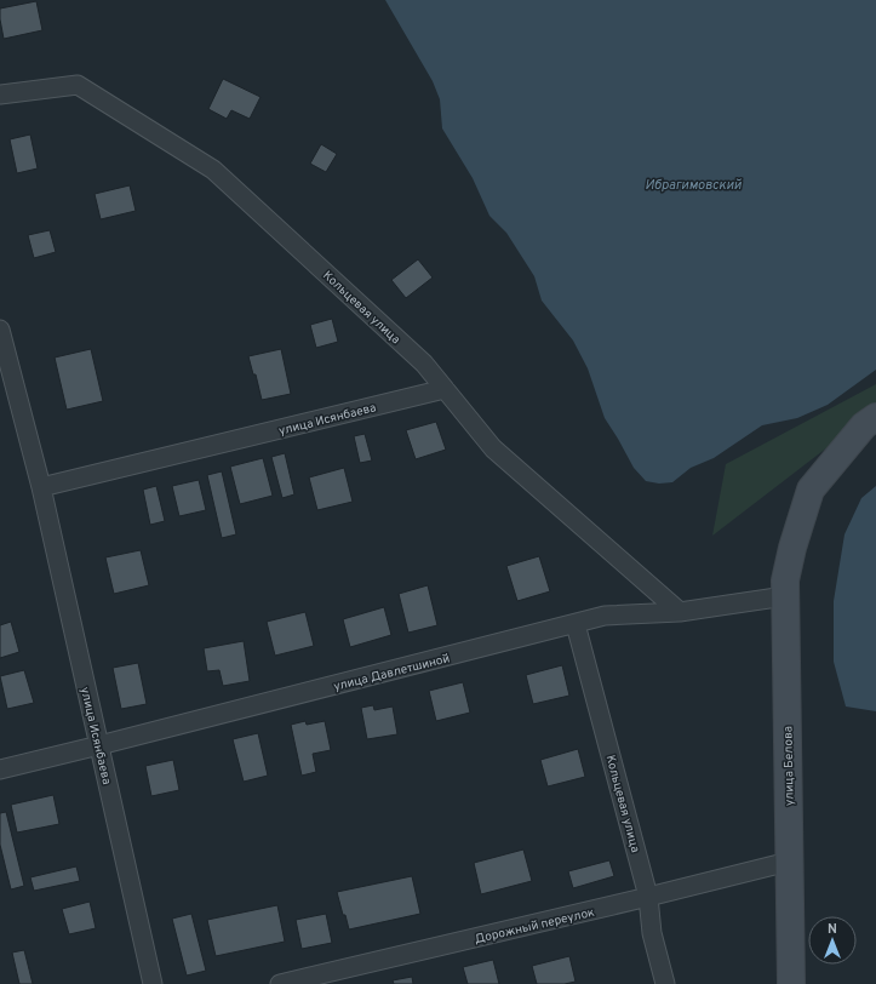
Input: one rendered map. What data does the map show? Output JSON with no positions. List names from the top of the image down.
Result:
{
  "streets": {
    "main road": ["улица Белова"],
    "street": [
      "Кольцевая улица",
      "улица Исянбаева",
      "улица Давлетшиной",
      "Дорожный переулок"
    ]
  },
  "crossings": [
    ["Кольцевая улица", "улица Исянбаева"],
    ["Кольцевая улица", "улица Давлетшиной"],
    ["Кольцевая улица", "Дорожный переулок"],
    ["улица Исянбаева", "улица Давлетшиной"],
    ["улица Давлетшиной", "улица Белова"],
    ["улица Белова", "Дорожный переулок"]
  ],
  "water": ["Ибрагимовский"],
  "north": "top"
}
